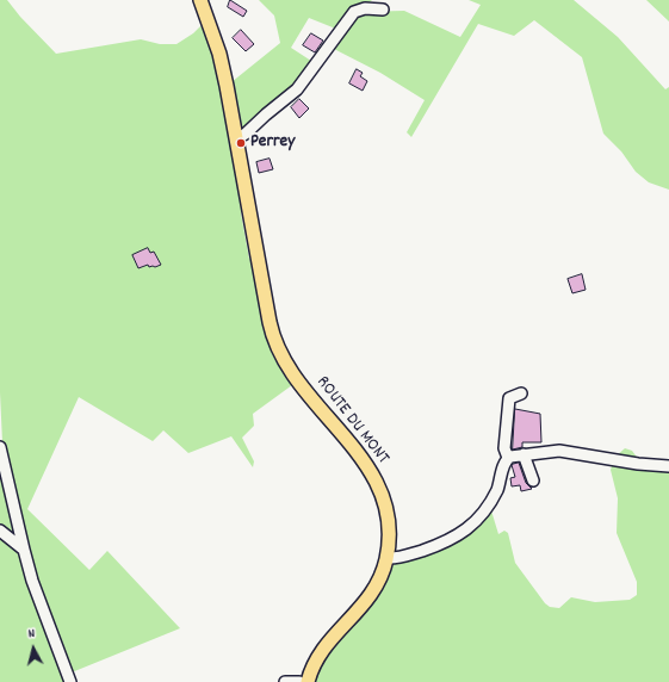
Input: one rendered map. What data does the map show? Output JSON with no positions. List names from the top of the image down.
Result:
{
  "streets": {
    "main road": ["ROUTE DU MONT"]
  },
  "places": ["Perrey"],
  "north": "top"
}
